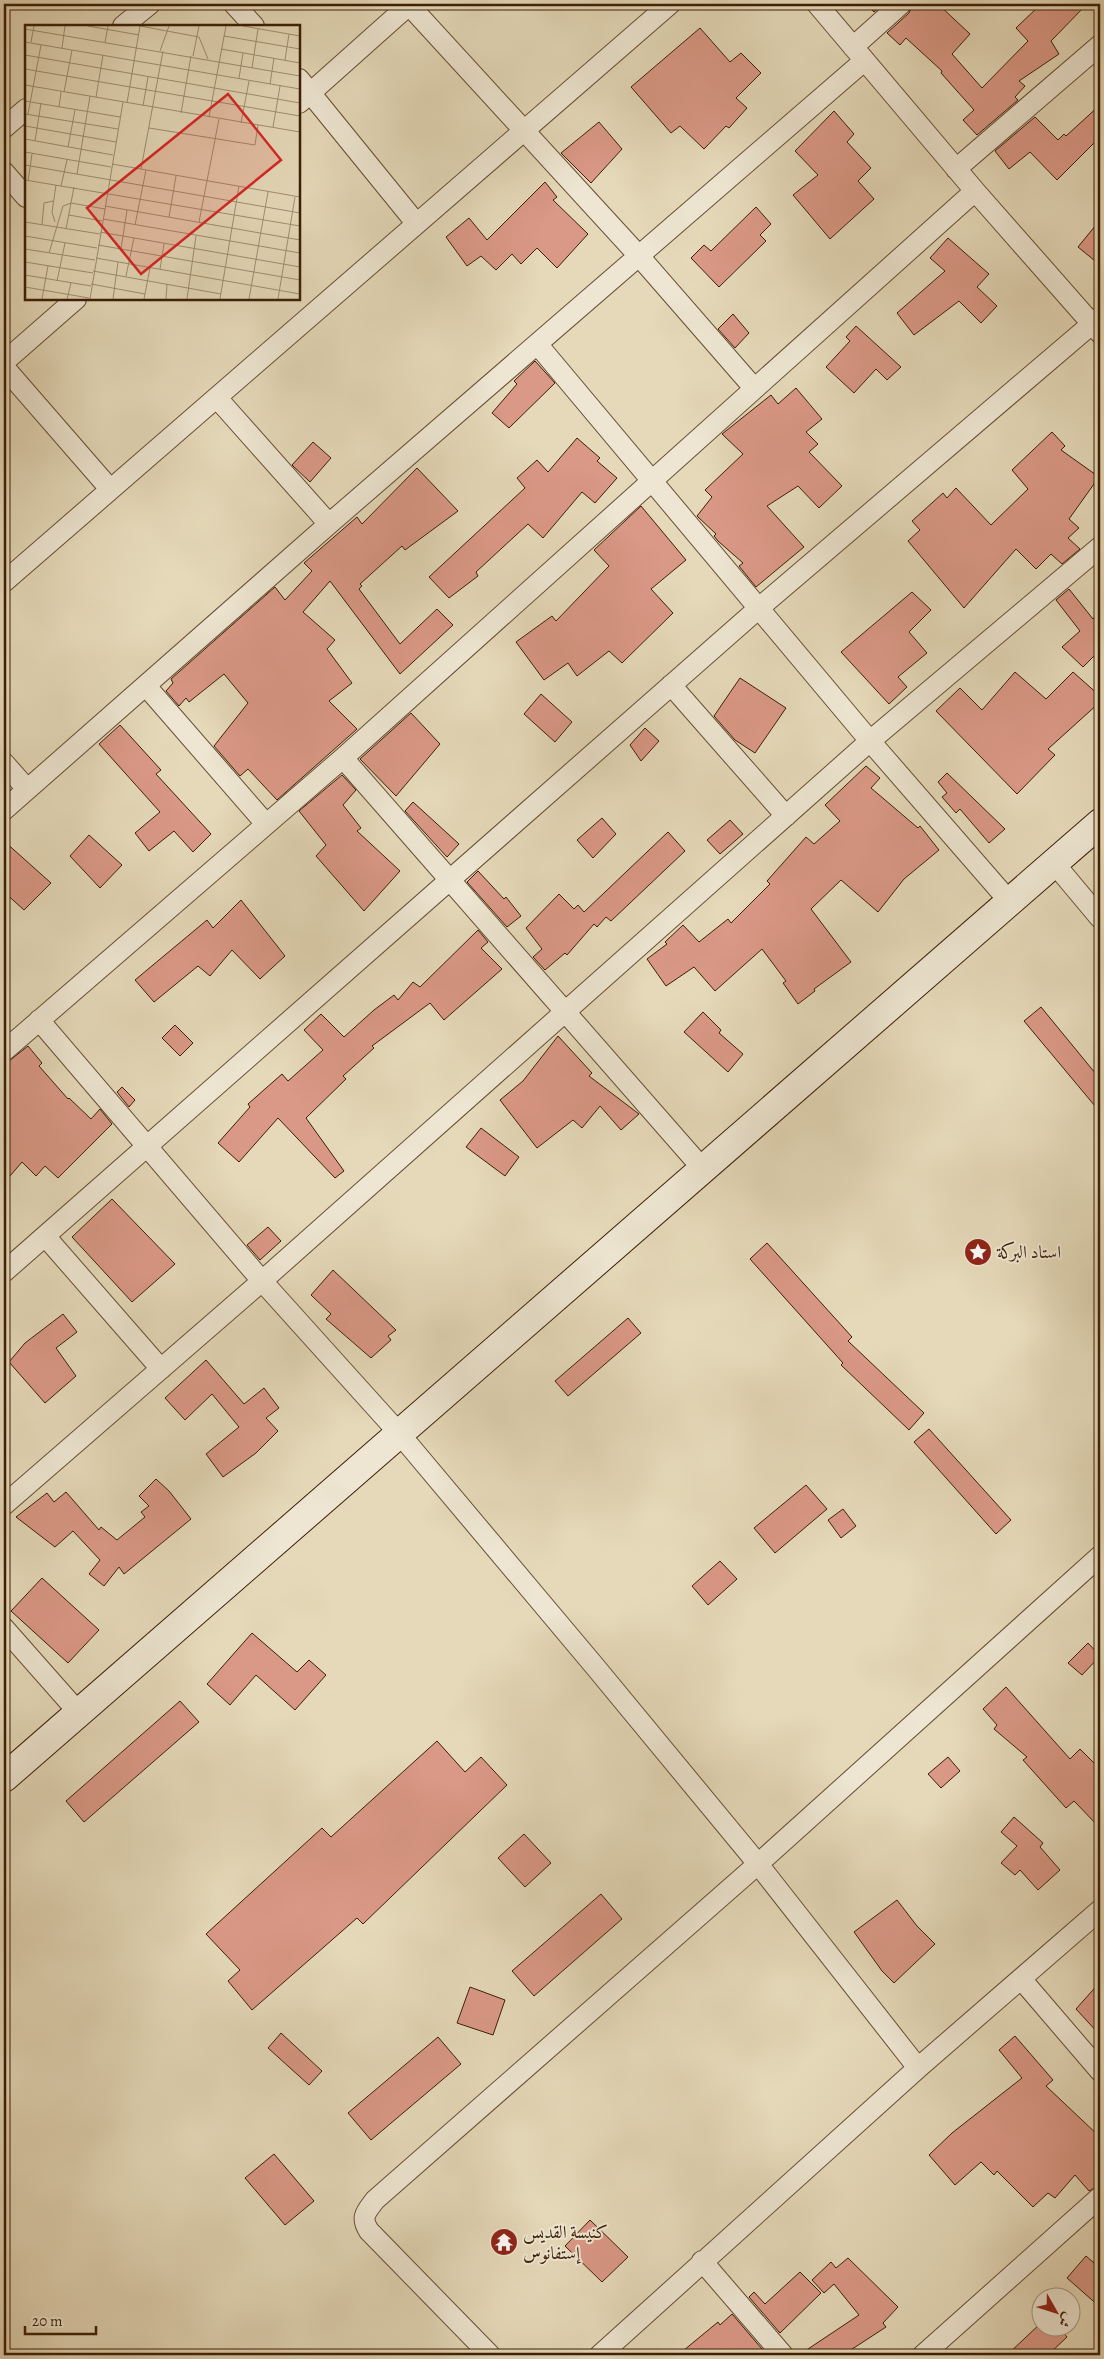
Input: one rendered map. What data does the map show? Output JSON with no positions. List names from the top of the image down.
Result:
{
  "places": {
    "place": ["استاد البركة"],
    "temple": ["كنيسة القديس إستفانوس"]
  },
  "scale_bar": "20 m",
  "north": "bottom right"
}
